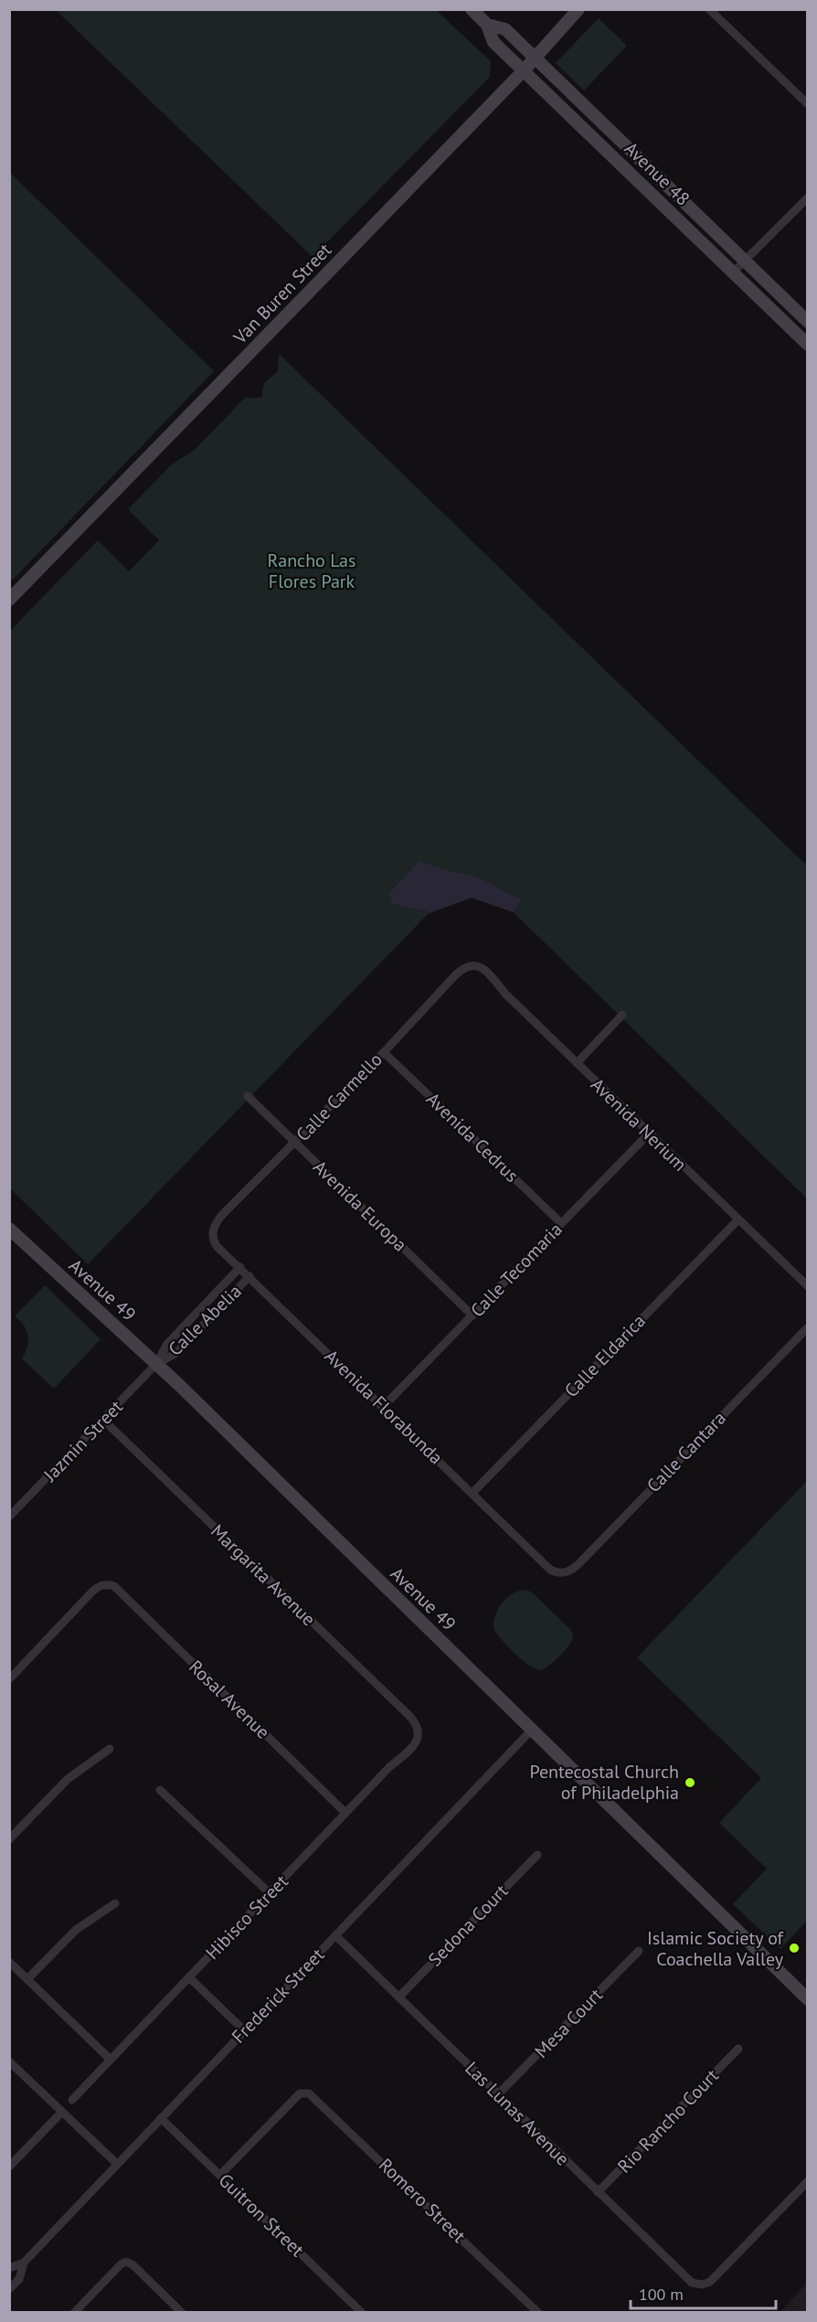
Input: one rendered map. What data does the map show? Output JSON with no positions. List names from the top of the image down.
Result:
{
  "streets": {
    "street": [
      "Avenue 48",
      "Van Buren Street",
      "Calle Carmello",
      "Avenida Nerium",
      "Avenida Cedrus",
      "Avenida Europa",
      "Calle Tecomaria",
      "Avenue 49",
      "Calle Abelia",
      "Calle Eldarica",
      "Avenida Florabunda",
      "Jazmin Street",
      "Calle Cantara",
      "Margarita Avenue",
      "Rosal Avenue",
      "Hibisco Street",
      "Sedona Court",
      "Frederick Street",
      "Mesa Court",
      "Las Lunas Avenue",
      "Rio Rancho Court",
      "Romero Street",
      "Guitron Street"
    ]
  },
  "crossings": [
    ["Avenue 48", "Van Buren Street"],
    ["Calle Carmello", "Avenida Nerium"],
    ["Calle Carmello", "Avenida Cedrus"],
    ["Calle Carmello", "Avenida Europa"],
    ["Calle Carmello", "Avenida Florabunda"],
    ["Avenida Nerium", "Calle Tecomaria"],
    ["Avenida Nerium", "Calle Eldarica"],
    ["Avenida Cedrus", "Calle Tecomaria"],
    ["Avenida Europa", "Calle Tecomaria"],
    ["Calle Tecomaria", "Avenida Florabunda"],
    ["Avenue 49", "Calle Abelia"],
    ["Avenue 49", "Jazmin Street"],
    ["Avenue 49", "Frederick Street"],
    ["Calle Abelia", "Avenida Florabunda"],
    ["Calle Abelia", "Jazmin Street"],
    ["Calle Eldarica", "Avenida Florabunda"],
    ["Avenida Florabunda", "Calle Cantara"],
    ["Jazmin Street", "Margarita Avenue"],
    ["Margarita Avenue", "Hibisco Street"],
    ["Rosal Avenue", "Hibisco Street"],
    ["Sedona Court", "Las Lunas Avenue"],
    ["Frederick Street", "Las Lunas Avenue"],
    ["Frederick Street", "Guitron Street"],
    ["Mesa Court", "Las Lunas Avenue"],
    ["Las Lunas Avenue", "Rio Rancho Court"],
    ["Romero Street", "Guitron Street"]
  ],
  "parks": ["Rancho Las Flores Park"],
  "places": ["Pentecostal Church of Philadelphia", "Islamic Society of Coachella Valley"],
  "scale_bar": "100 m"
}
